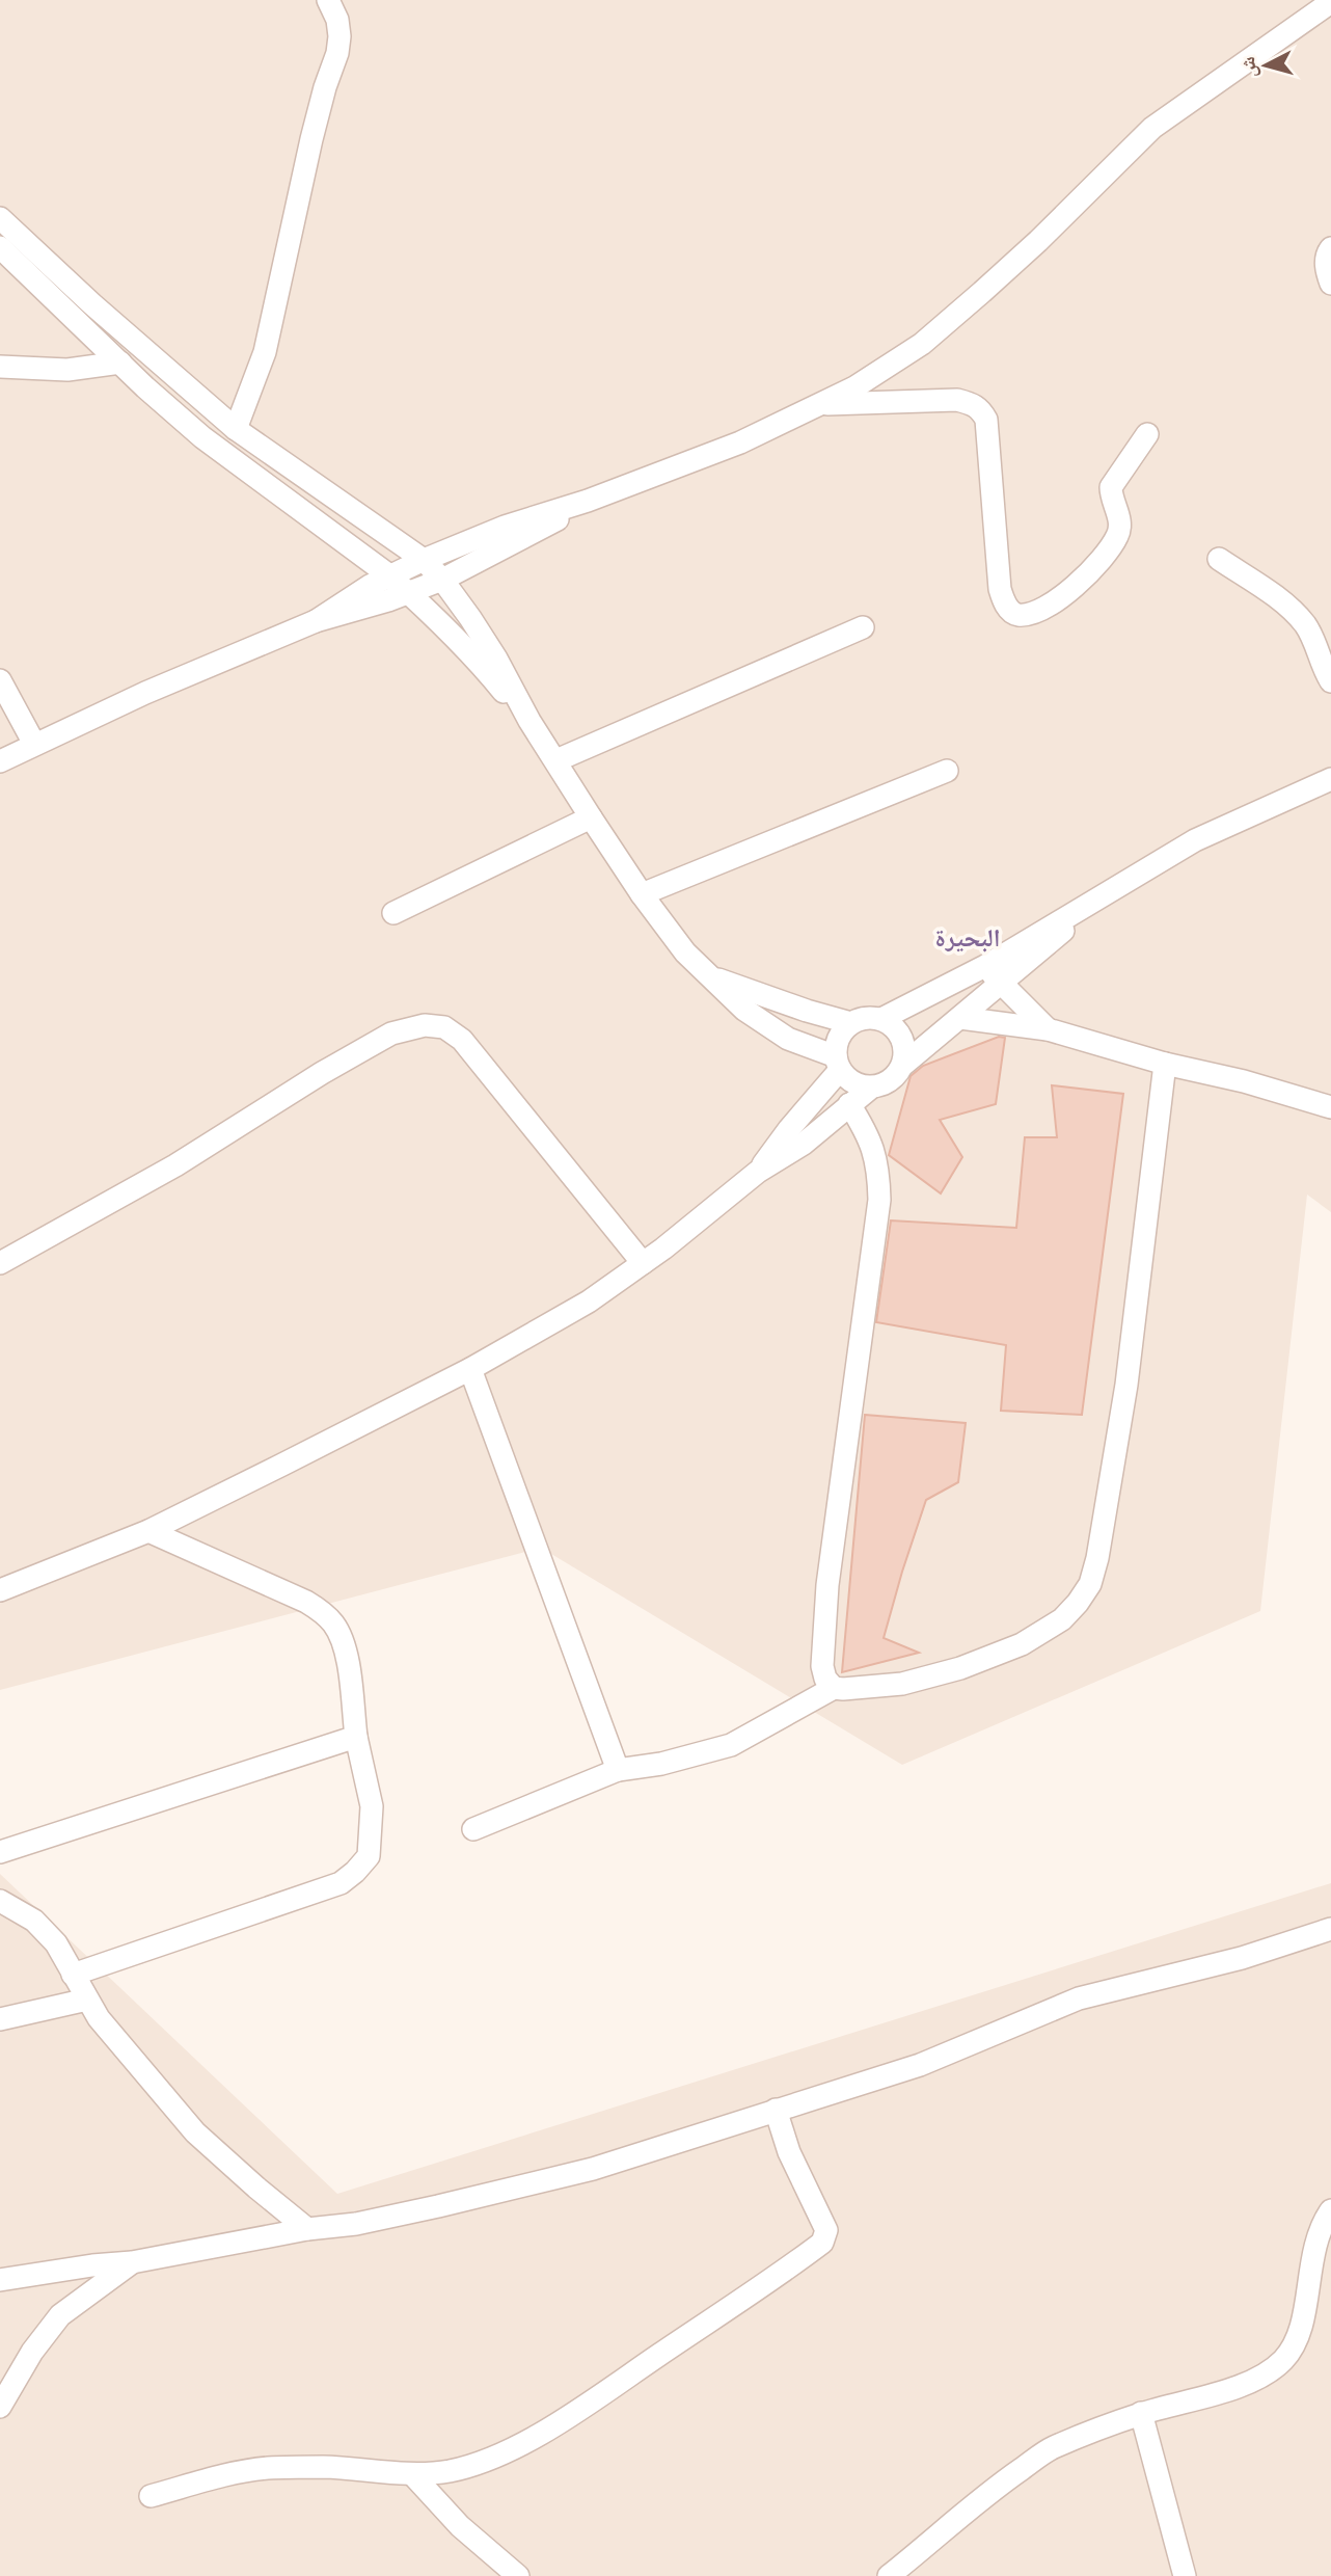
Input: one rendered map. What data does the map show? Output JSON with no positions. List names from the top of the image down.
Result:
{
  "districts": ["البحيرة"],
  "north": "left"
}
